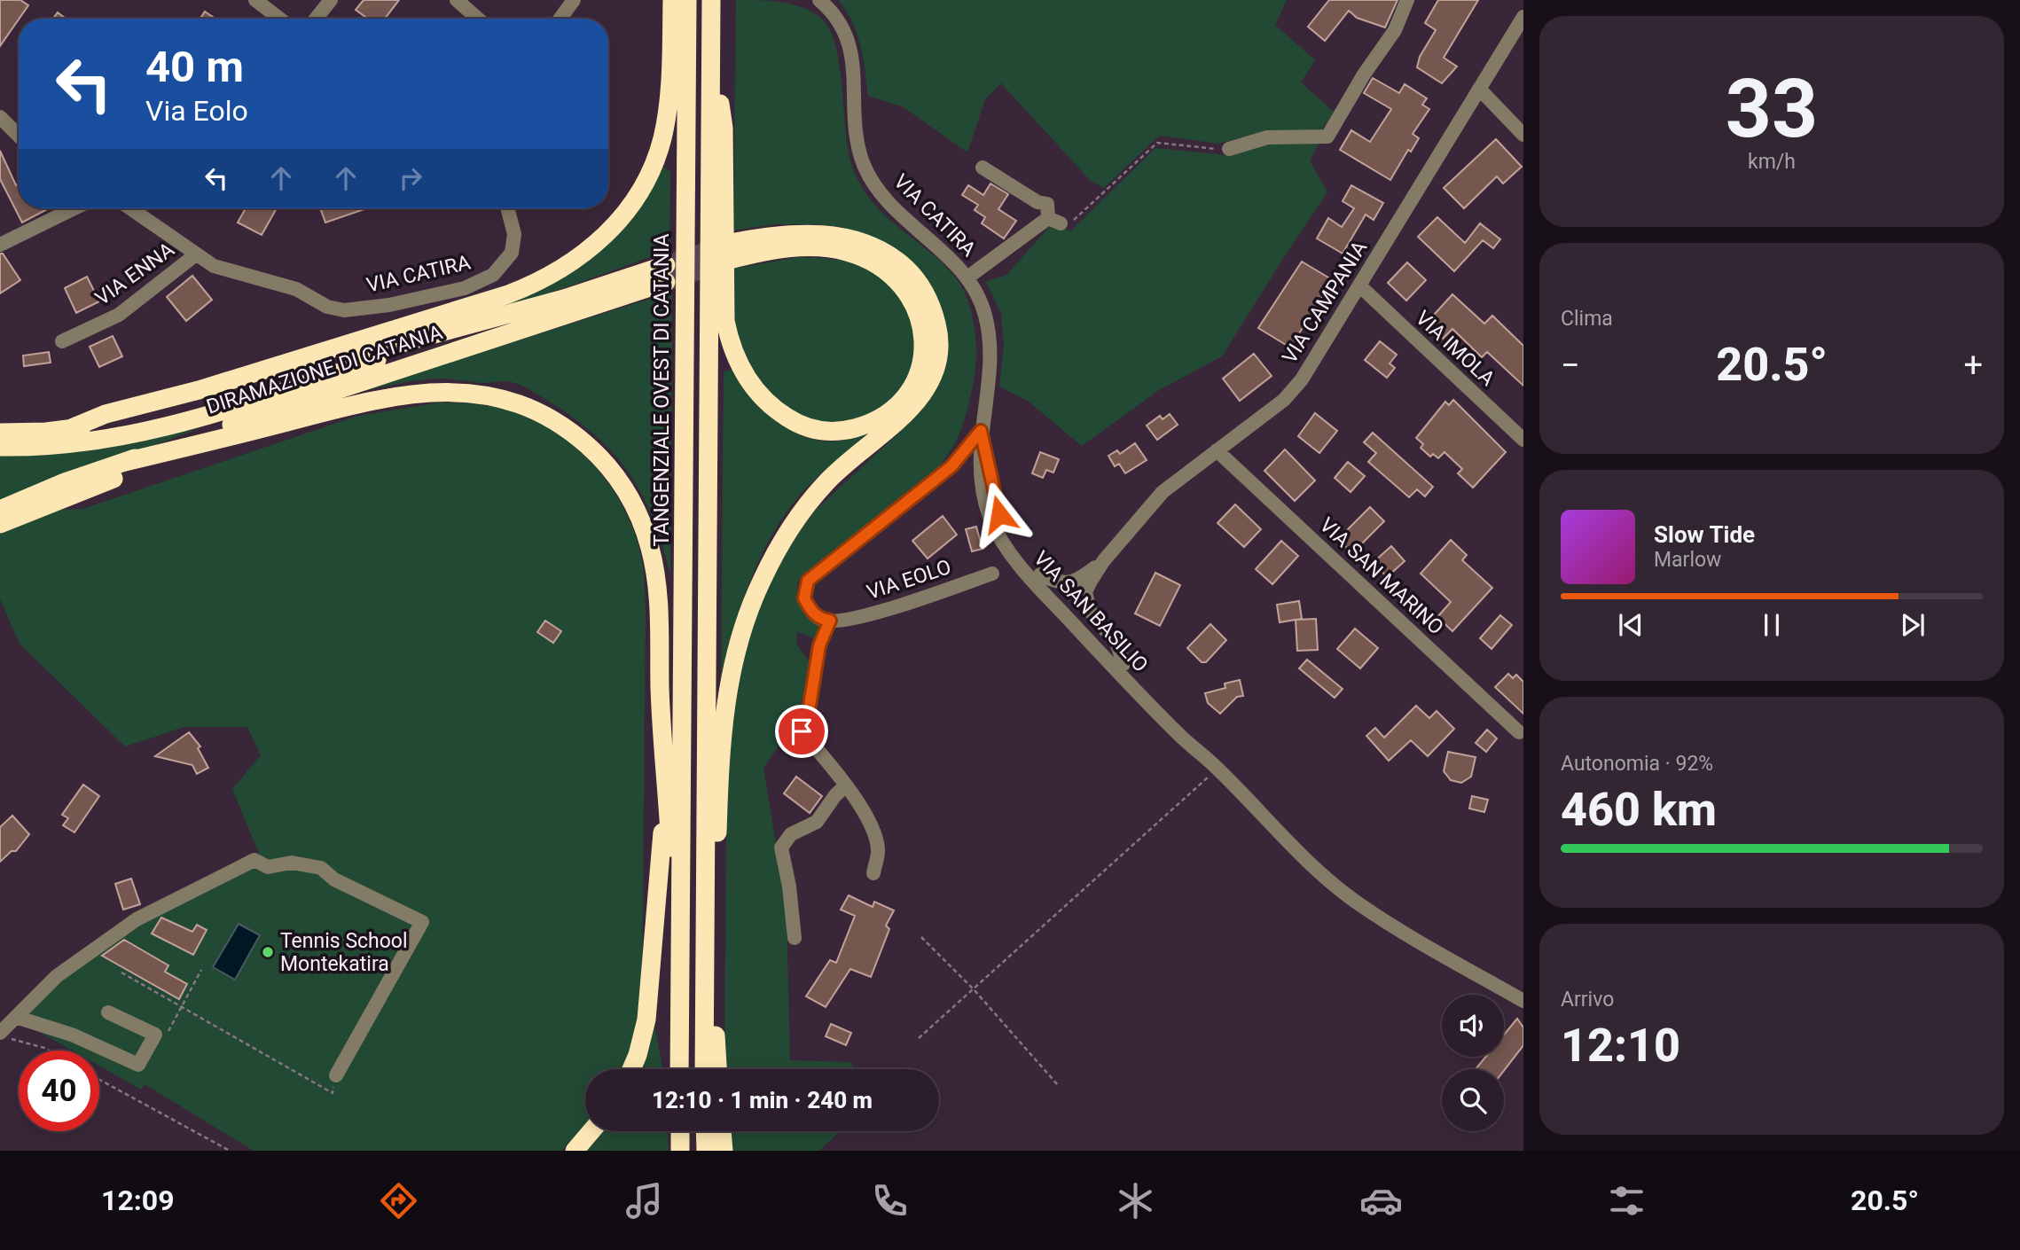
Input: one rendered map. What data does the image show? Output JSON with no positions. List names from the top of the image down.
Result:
{
  "streets": {
    "highway": ["DIRAMAZIONE DI CATANIA", "TANGENZIALE OVEST DI CATANIA"],
    "street": [
      "VIA CATIRA",
      "VIA ENNA",
      "VIA CAMPANIA",
      "VIA IMOLA",
      "VIA SAN MARINO",
      "VIA EOLO",
      "VIA SAN BASILIO"
    ]
  },
  "crossings": [
    ["VIA CATIRA", "VIA ENNA"],
    ["VIA CATIRA", "VIA SAN BASILIO"],
    ["VIA CAMPANIA", "VIA IMOLA"],
    ["VIA CAMPANIA", "VIA SAN MARINO"]
  ],
  "places": ["Tennis School Montekatira"],
  "page": {
    "tile": [
      ["33", "km/h"],
      "Clima",
      ["Autonomia · 92%", "460 km"],
      ["Arrivo", "12:10"]
    ],
    "turn": ["40 m", "Via Eolo"],
    "heat": ["−", "20.5°", "+"],
    "song": ["Slow Tide", "Marlow"],
    "limit": "40",
    "trip": "12:10 · 1 min · 240 m",
    "tabs": ["12:09", "20.5°"]
  }
}
